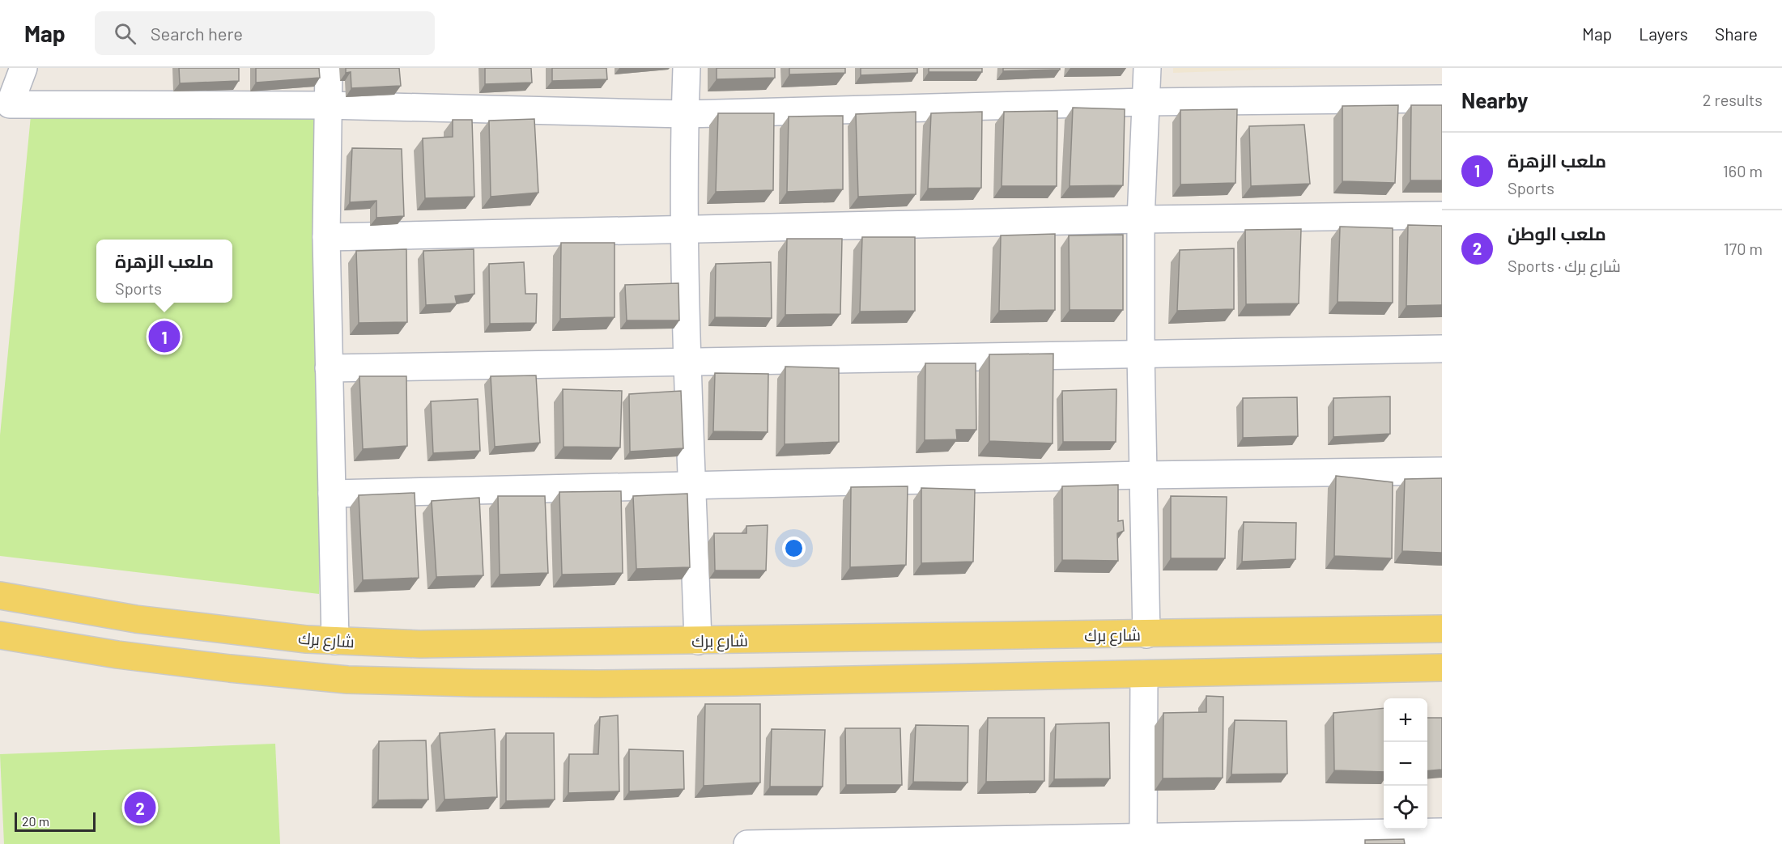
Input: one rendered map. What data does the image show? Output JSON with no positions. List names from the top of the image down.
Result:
{
  "streets": {
    "main road": ["شارع برك"]
  },
  "scale_bar": "20 m",
  "page": {
    "header": "Map",
    "search": "Search here",
    "nav": ["Map", "Layers", "Share"],
    "heading": ["Nearby", "2 results"],
    "list": [
      {
        "mark": "1",
        "name": "ملعب الزهرة",
        "note": "Sports",
        "value": "160 m"
      },
      {
        "mark": "2",
        "name": "ملعب الوطن",
        "note": "Sports · شارع برك",
        "value": "170 m"
      }
    ],
    "popup": ["ملعب الزهرة", "Sports"],
    "pins": ["1", "2"],
    "map_buttons": ["+", "−"],
    "scale": "20 m"
  }
}
